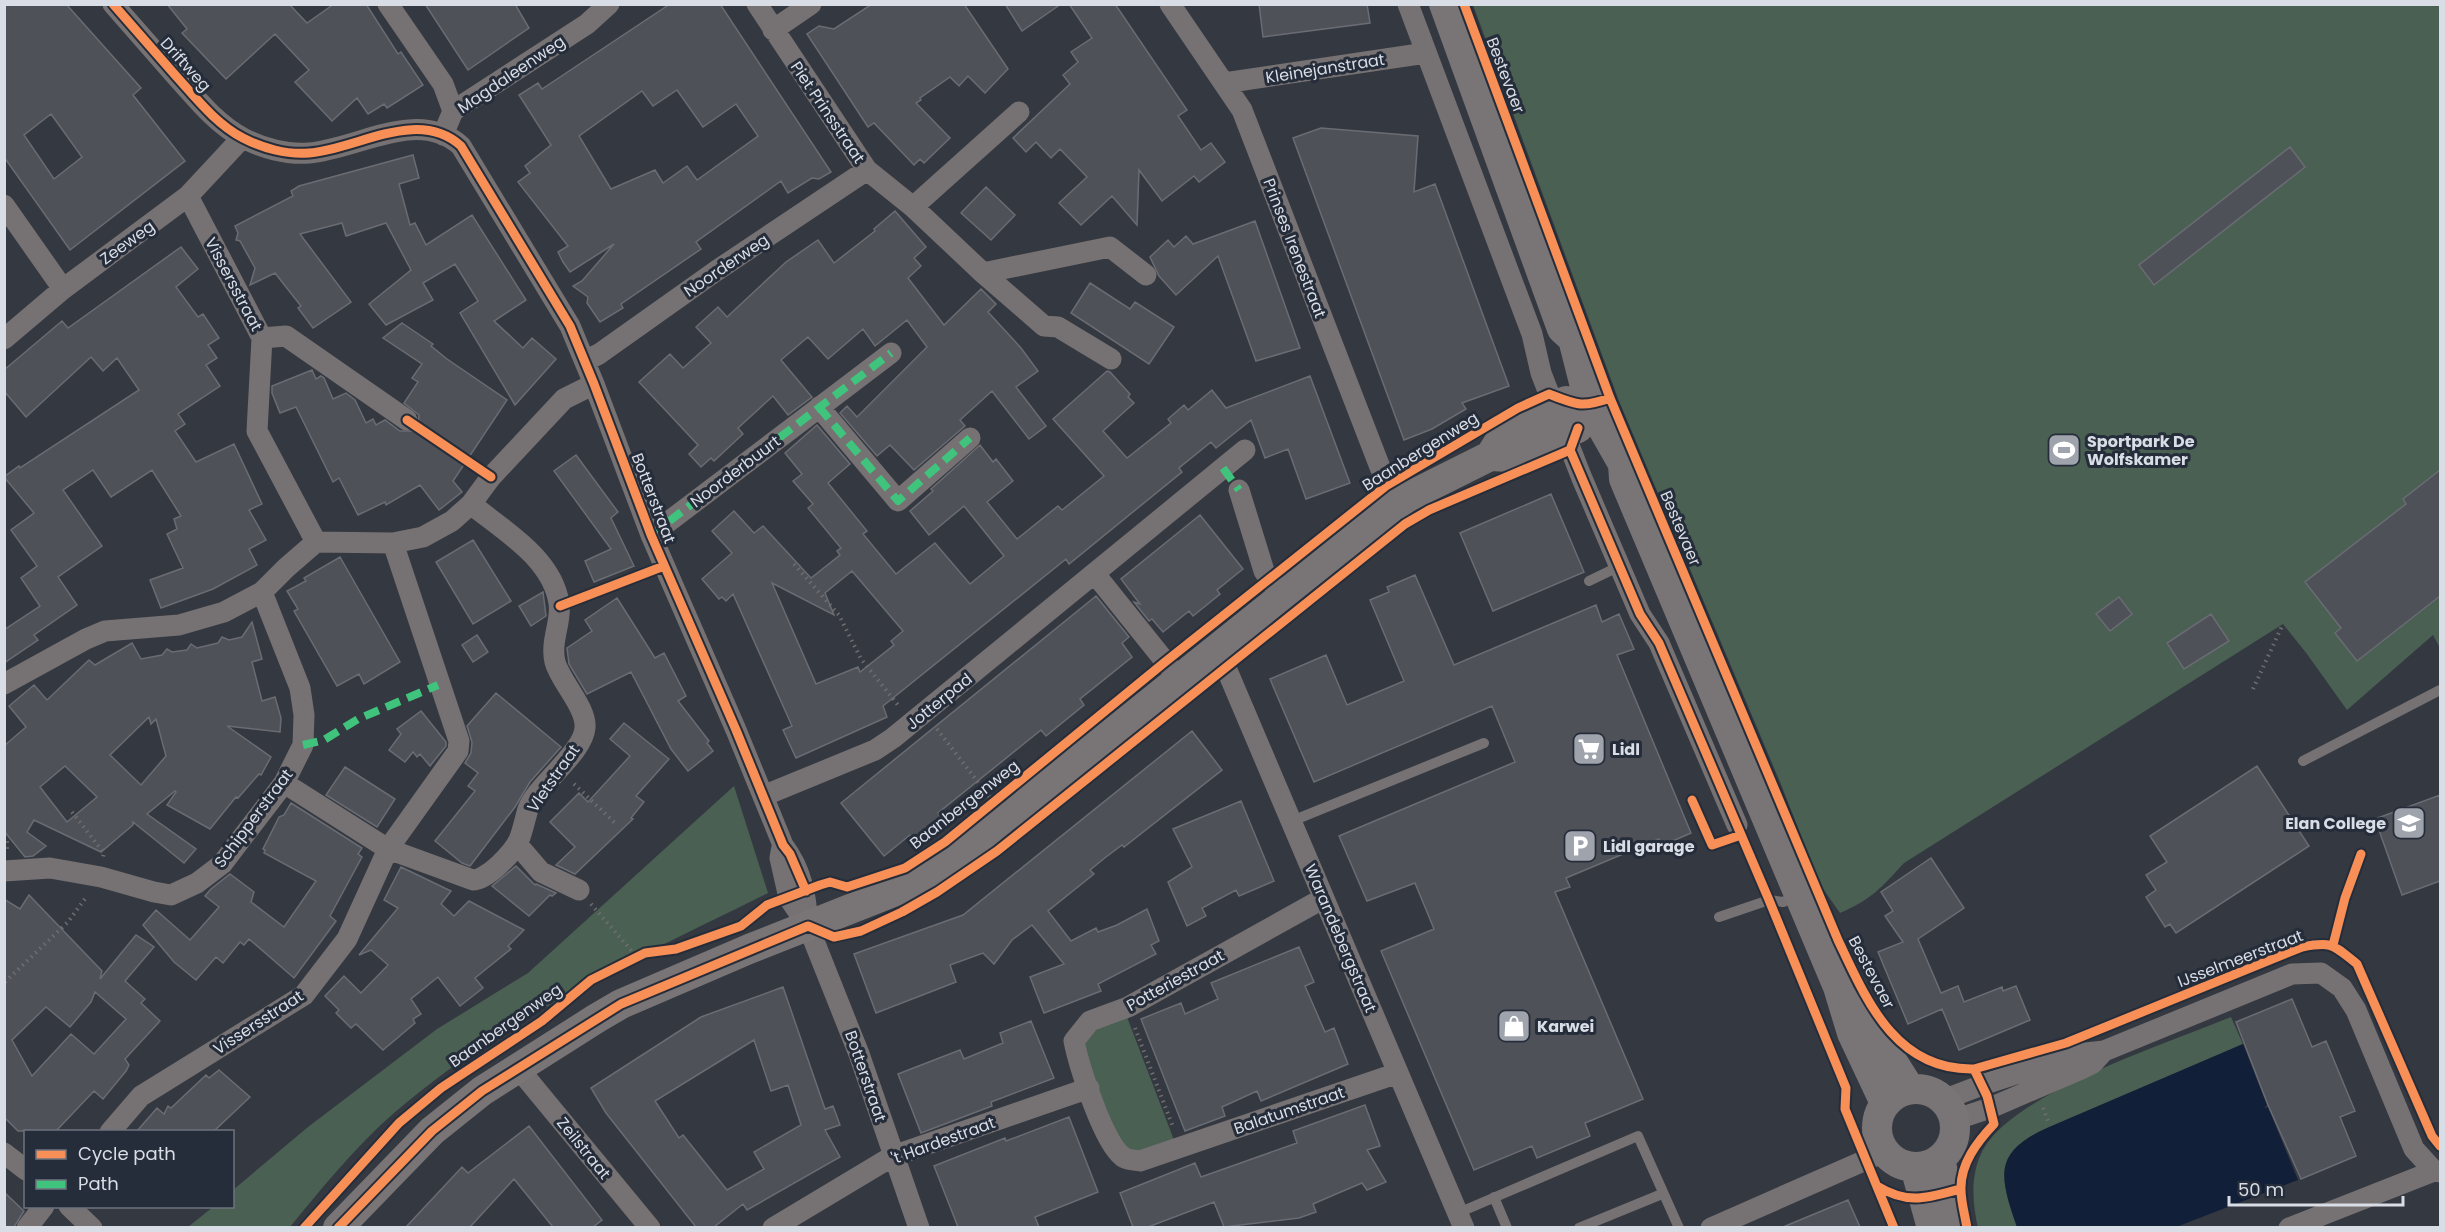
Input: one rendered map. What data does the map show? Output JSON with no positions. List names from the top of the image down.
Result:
{
  "streets": {
    "main road": ["Bestevaer", "Baanbergenweg"],
    "street": [
      "Driftweg",
      "Kleinejanstraat",
      "Magdaleenweg",
      "Piet Prinsstraat",
      "Zeeweg",
      "Prinses Irenestraat",
      "Noorderweg",
      "Vissersstraat",
      "Noorderbuurt",
      "Botterstraat",
      "Jotterpad",
      "Vletstraat",
      "Schipperstraat",
      "Warandebergstraat",
      "IJsselmeerstraat",
      "Potteriestraat",
      "Balatumstraat",
      "'t Hardestraat",
      "Zeilstraat"
    ]
  },
  "crossings": [
    ["Driftweg", "Zeeweg"],
    ["Kleinejanstraat", "Bestevaer"],
    ["Kleinejanstraat", "Prinses Irenestraat"],
    ["Magdaleenweg", "Botterstraat"],
    ["Bestevaer", "Baanbergenweg"],
    ["Bestevaer", "IJsselmeerstraat"],
    ["Piet Prinsstraat", "Noorderweg"],
    ["Zeeweg", "Vissersstraat"],
    ["Prinses Irenestraat", "Baanbergenweg"],
    ["Noorderweg", "Botterstraat"],
    ["Vissersstraat", "Vletstraat"],
    ["Baanbergenweg", "Botterstraat"],
    ["Baanbergenweg", "Warandebergstraat"],
    ["Baanbergenweg", "Zeilstraat"],
    ["Noorderbuurt", "Botterstraat"],
    ["Botterstraat", "Jotterpad"],
    ["Botterstraat", "'t Hardestraat"],
    ["Warandebergstraat", "Potteriestraat"],
    ["Warandebergstraat", "Balatumstraat"],
    ["Potteriestraat", "Balatumstraat"],
    ["Potteriestraat", "'t Hardestraat"],
    ["Balatumstraat", "'t Hardestraat"]
  ],
  "places": {
    "sports": ["Sportpark De Wolfskamer"],
    "supermarket": ["Lidl"],
    "school or university": ["Elan College"],
    "parking": ["Lidl garage"],
    "shop": ["Karwei"]
  },
  "legend": ["Cycle path", "Path"],
  "scale_bar": "50 m"
}
